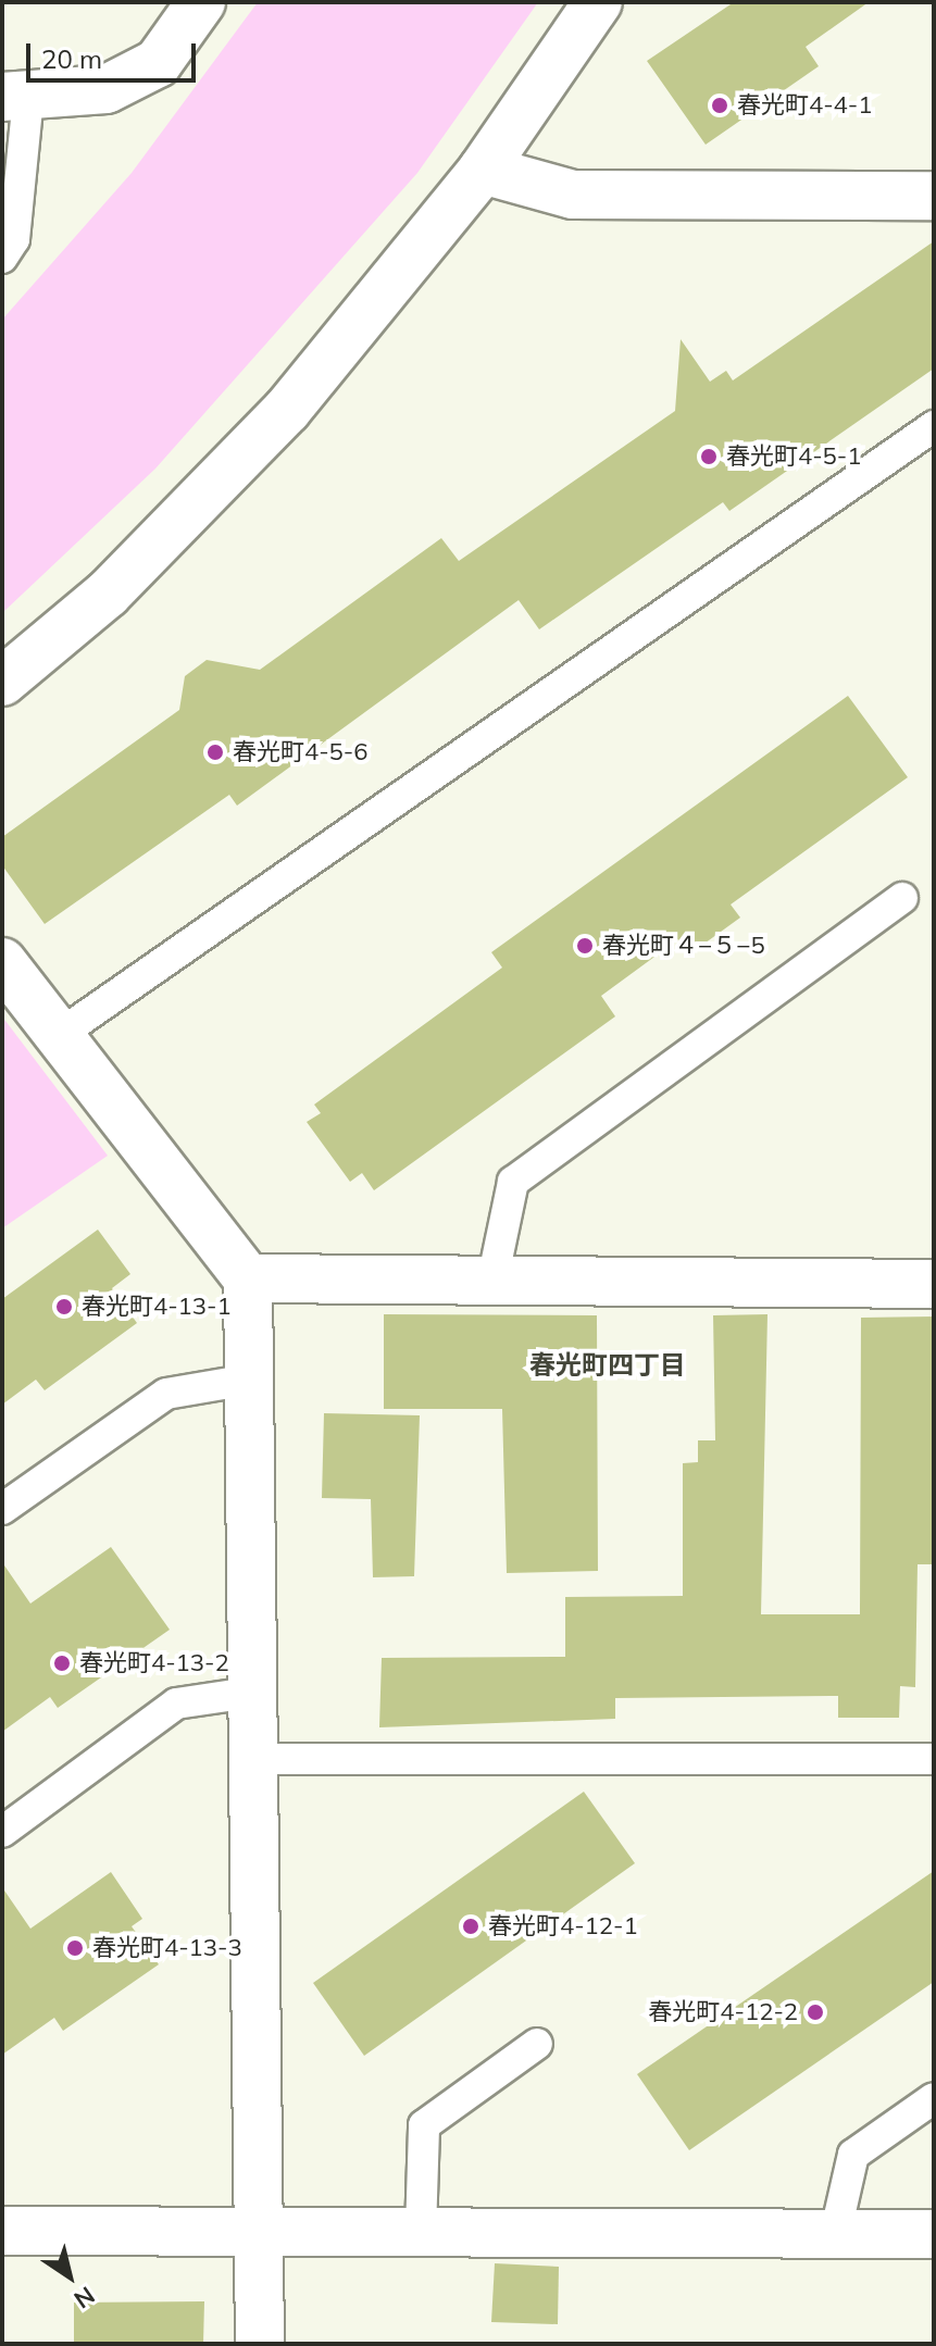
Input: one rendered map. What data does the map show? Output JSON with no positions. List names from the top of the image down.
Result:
{
  "districts": ["春光町四丁目"],
  "places": [
    "春光町4-4-1",
    "春光町4-5-1",
    "春光町4-5-6",
    "春光町４−５−5",
    "春光町4-13-1",
    "春光町4-13-2",
    "春光町4-12-1",
    "春光町4-13-3",
    "春光町4-12-2"
  ],
  "scale_bar": "20 m",
  "north": "bottom right"
}
